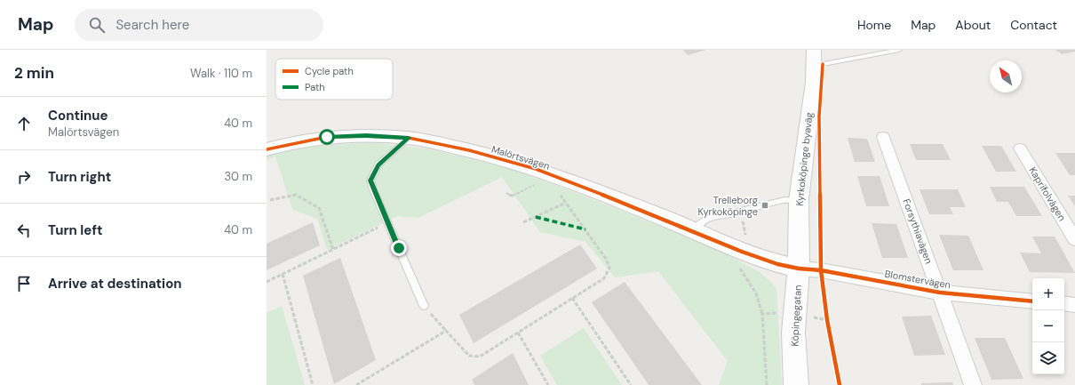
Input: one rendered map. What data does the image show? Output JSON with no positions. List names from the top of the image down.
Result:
{
  "streets": {
    "street": [
      "Malörtsvägen",
      "Kyrkoköpinge byaväg",
      "Kaprifolvägen",
      "Forsythiavägen",
      "Blomstervägen",
      "Köpingegatan"
    ]
  },
  "crossings": [
    ["Malörtsvägen", "Kyrkoköpinge byaväg"],
    ["Malörtsvägen", "Blomstervägen"],
    ["Malörtsvägen", "Köpingegatan"],
    ["Kyrkoköpinge byaväg", "Blomstervägen"],
    ["Kyrkoköpinge byaväg", "Köpingegatan"],
    ["Forsythiavägen", "Blomstervägen"],
    ["Blomstervägen", "Köpingegatan"]
  ],
  "places": {
    "transit": ["Trelleborg Kyrkoköpinge"]
  },
  "legend": ["Cycle path", "Path"],
  "north": "top left",
  "page": {
    "header": "Map",
    "search": "Search here",
    "nav": [
      "Home",
      "Map",
      "About",
      "Contact"
    ],
    "heading": ["2 min", "Walk · 110 m"],
    "list": [
      ["Continue", "Malörtsvägen", "40 m"],
      ["Turn right", "30 m"],
      ["Turn left", "40 m"],
      "Arrive at destination"
    ],
    "map_buttons": ["+", "−"]
  }
}
